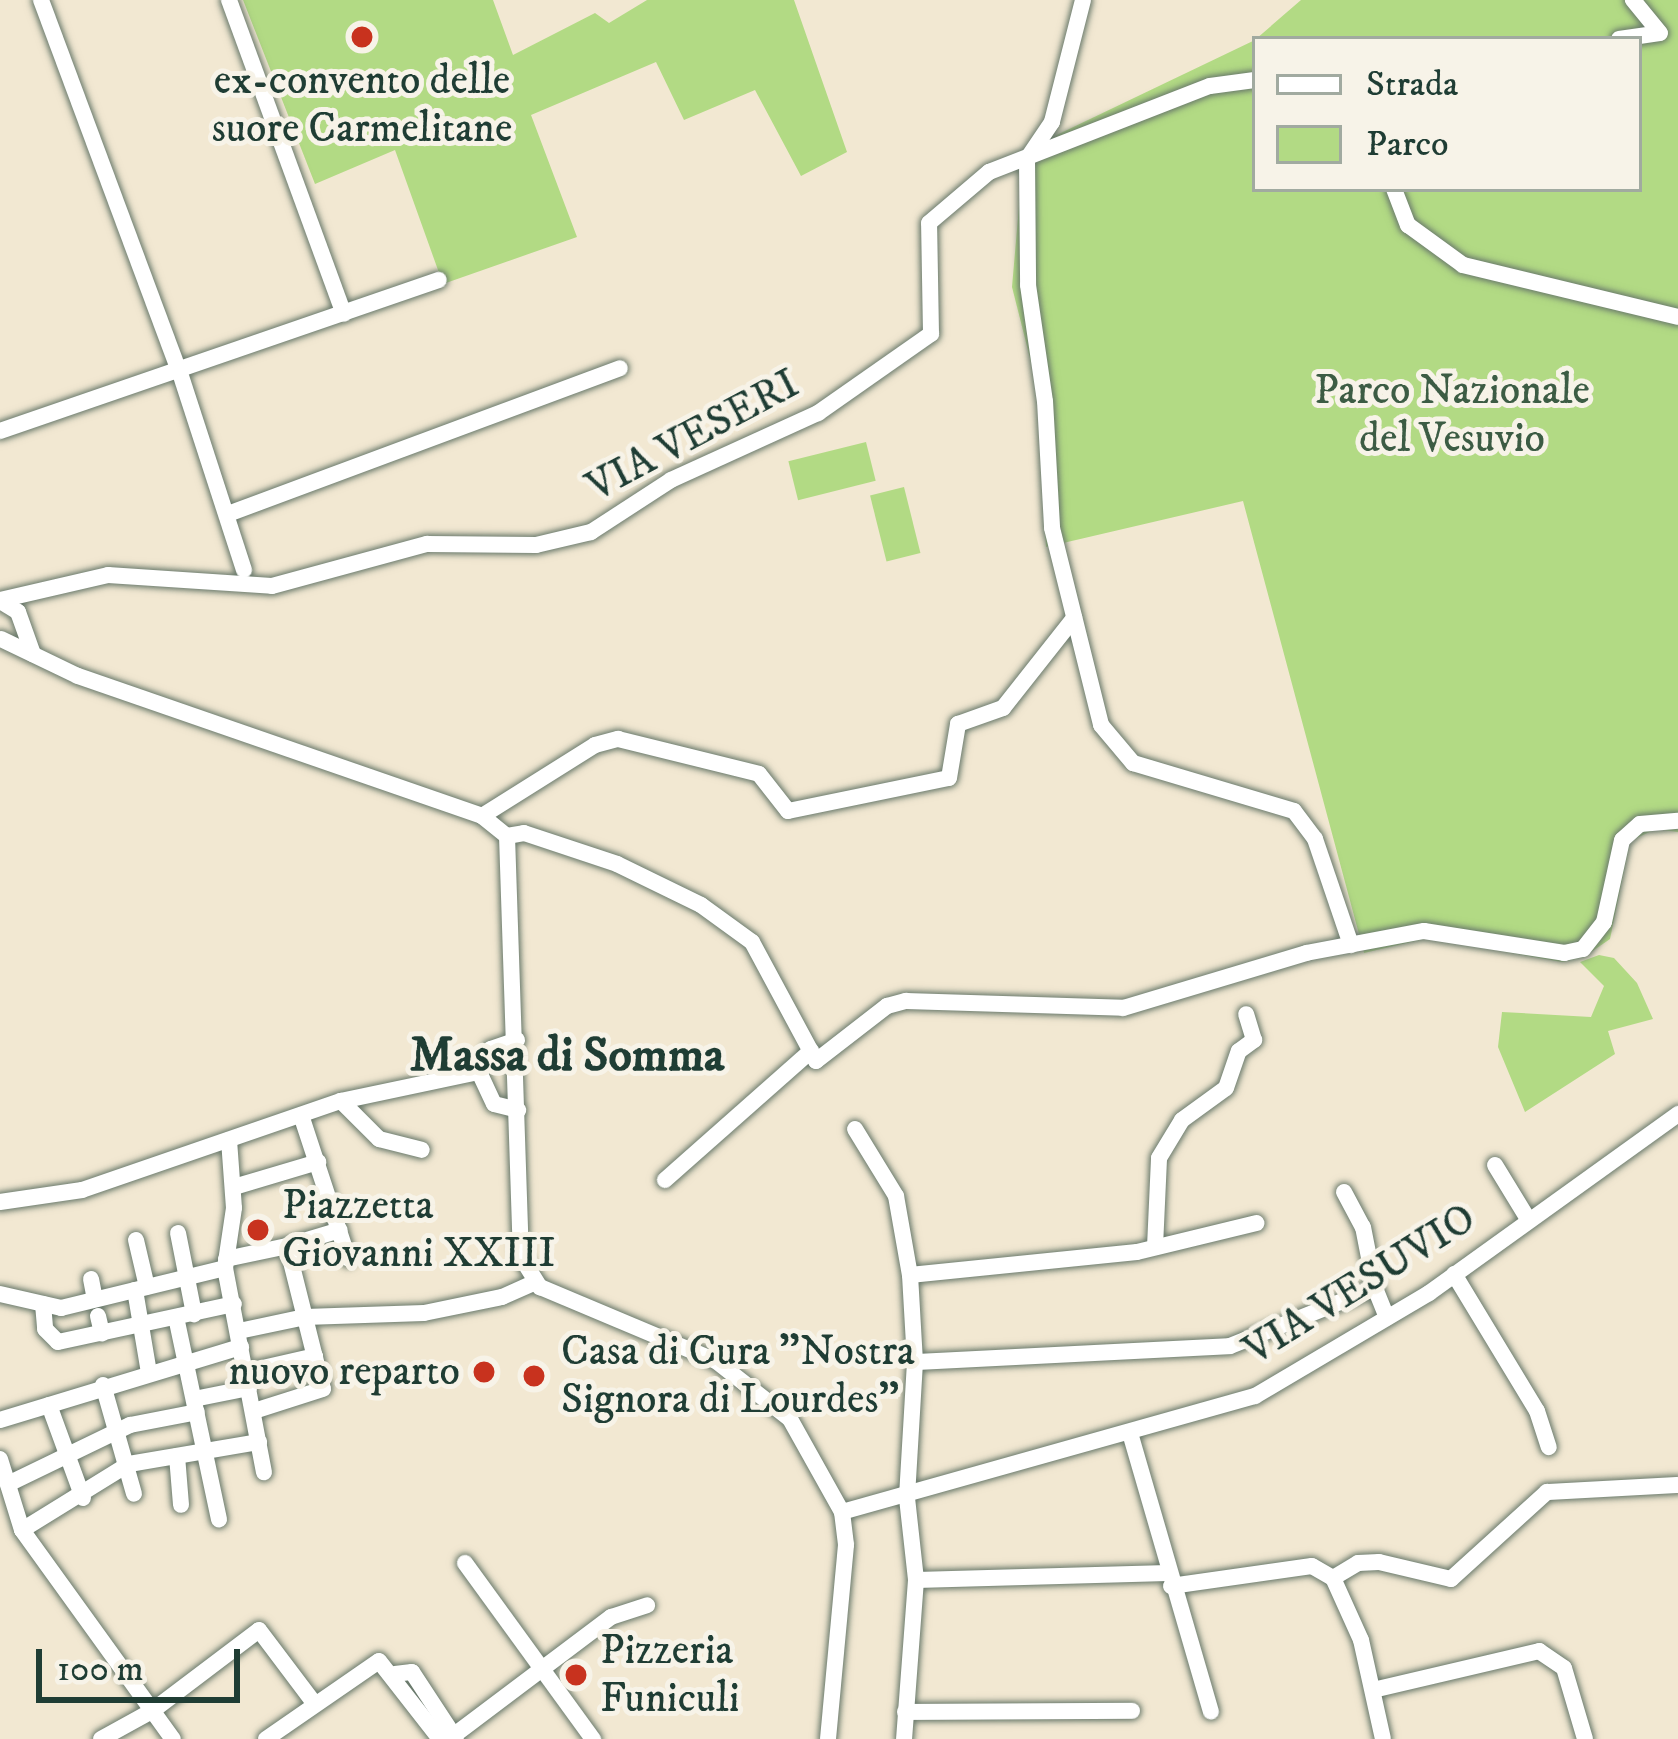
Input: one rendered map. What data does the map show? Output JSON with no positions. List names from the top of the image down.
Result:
{
  "streets": {
    "street": ["VIA VESERI", "VIA VESUVIO"]
  },
  "districts": ["Massa di Somma"],
  "parks": ["Parco Nazionale del Vesuvio"],
  "places": [
    "ex-convento delle suore Carmelitane",
    "Piazzetta Giovanni XXIII",
    "nuovo reparto",
    "Casa di Cura \"Nostra Signora di Lourdes\"",
    "Pizzeria Funiculi"
  ],
  "legend": ["Strada", "Parco"],
  "scale_bar": "100 m"
}
